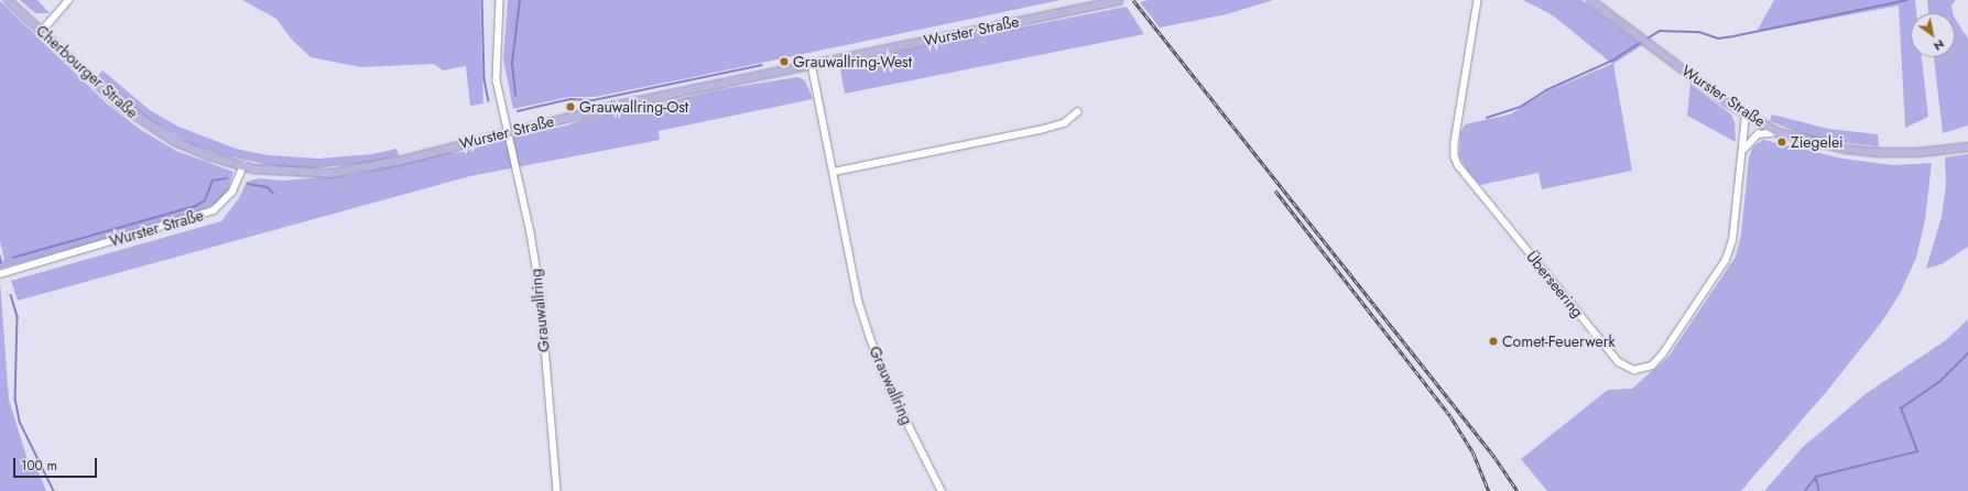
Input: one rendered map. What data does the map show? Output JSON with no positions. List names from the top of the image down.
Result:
{
  "streets": {
    "main road": ["Wurster Straße", "Cherbourger Straße"],
    "street": ["Überseering", "Grauwallring"]
  },
  "crossings": [
    ["Wurster Straße", "Cherbourger Straße"],
    ["Wurster Straße", "Überseering"],
    ["Wurster Straße", "Grauwallring"]
  ],
  "places": [
    "Grauwallring-West",
    "Grauwallring-Ost",
    "Ziegelei",
    "Comet-Feuerwerk"
  ],
  "scale_bar": "100 m",
  "north": "bottom right"
}
